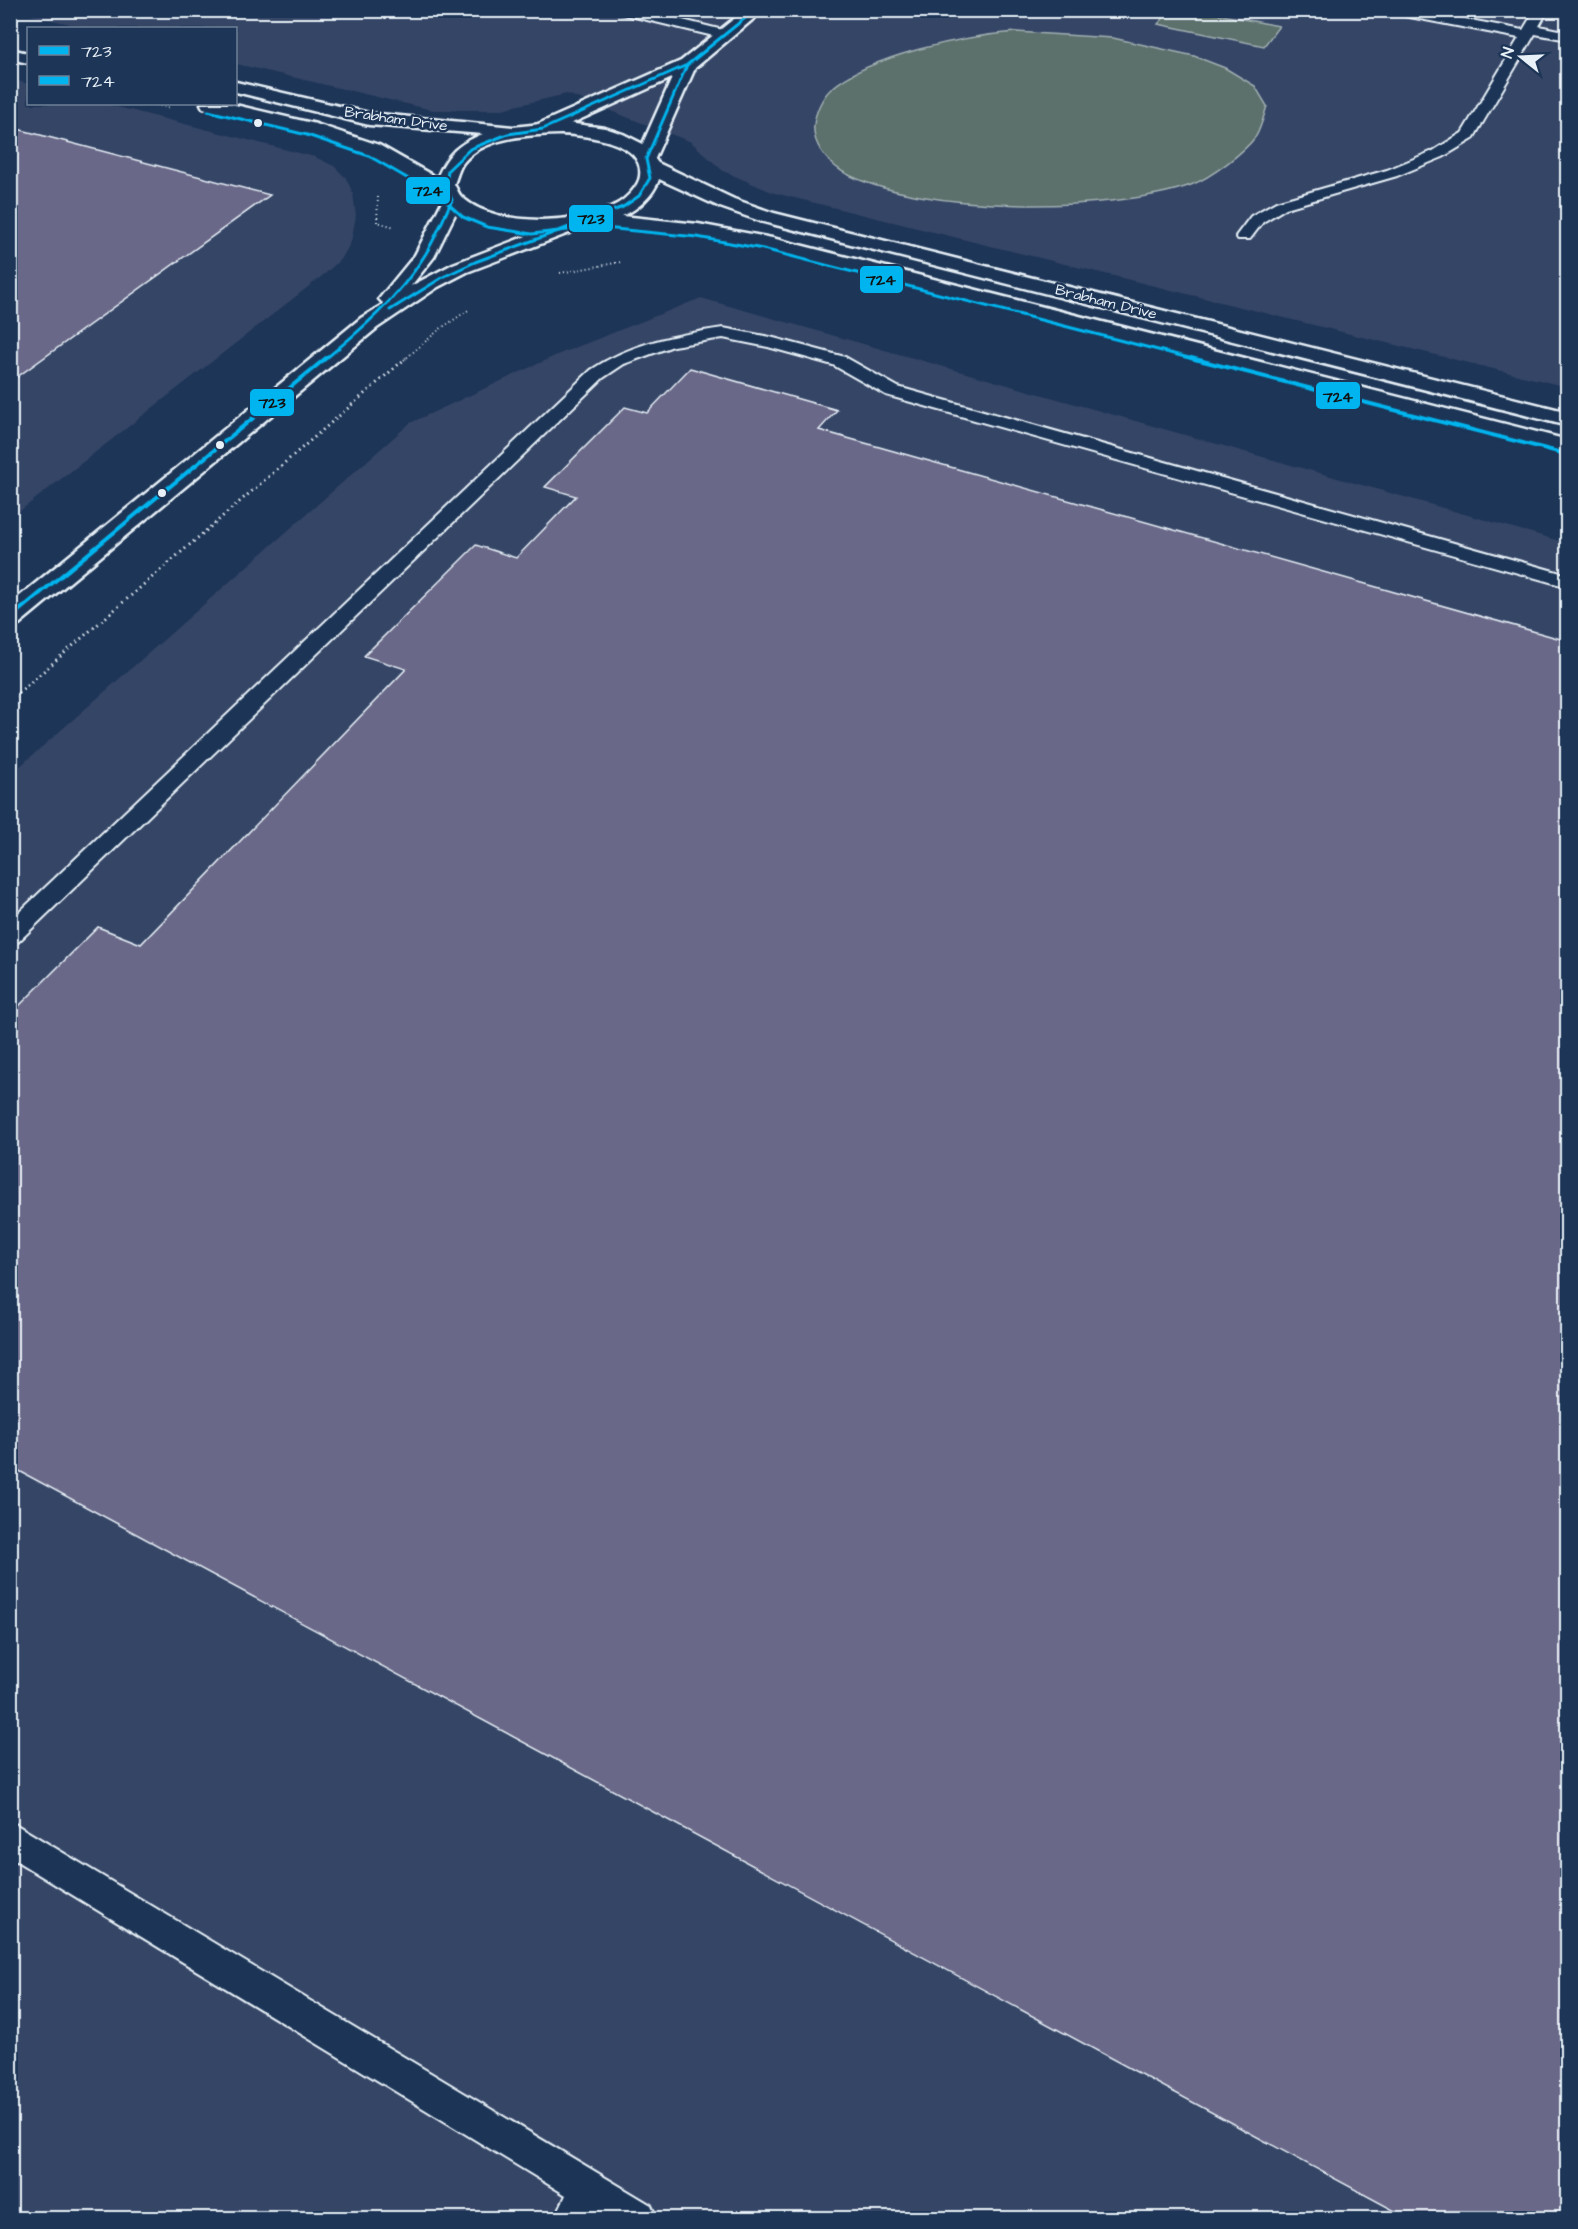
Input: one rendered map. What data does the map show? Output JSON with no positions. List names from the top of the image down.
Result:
{
  "streets": {
    "main road": ["Brabham Drive"]
  },
  "lines": ["transit line 723", "transit line 724"],
  "legend": ["723", "724"],
  "north": "left"
}
